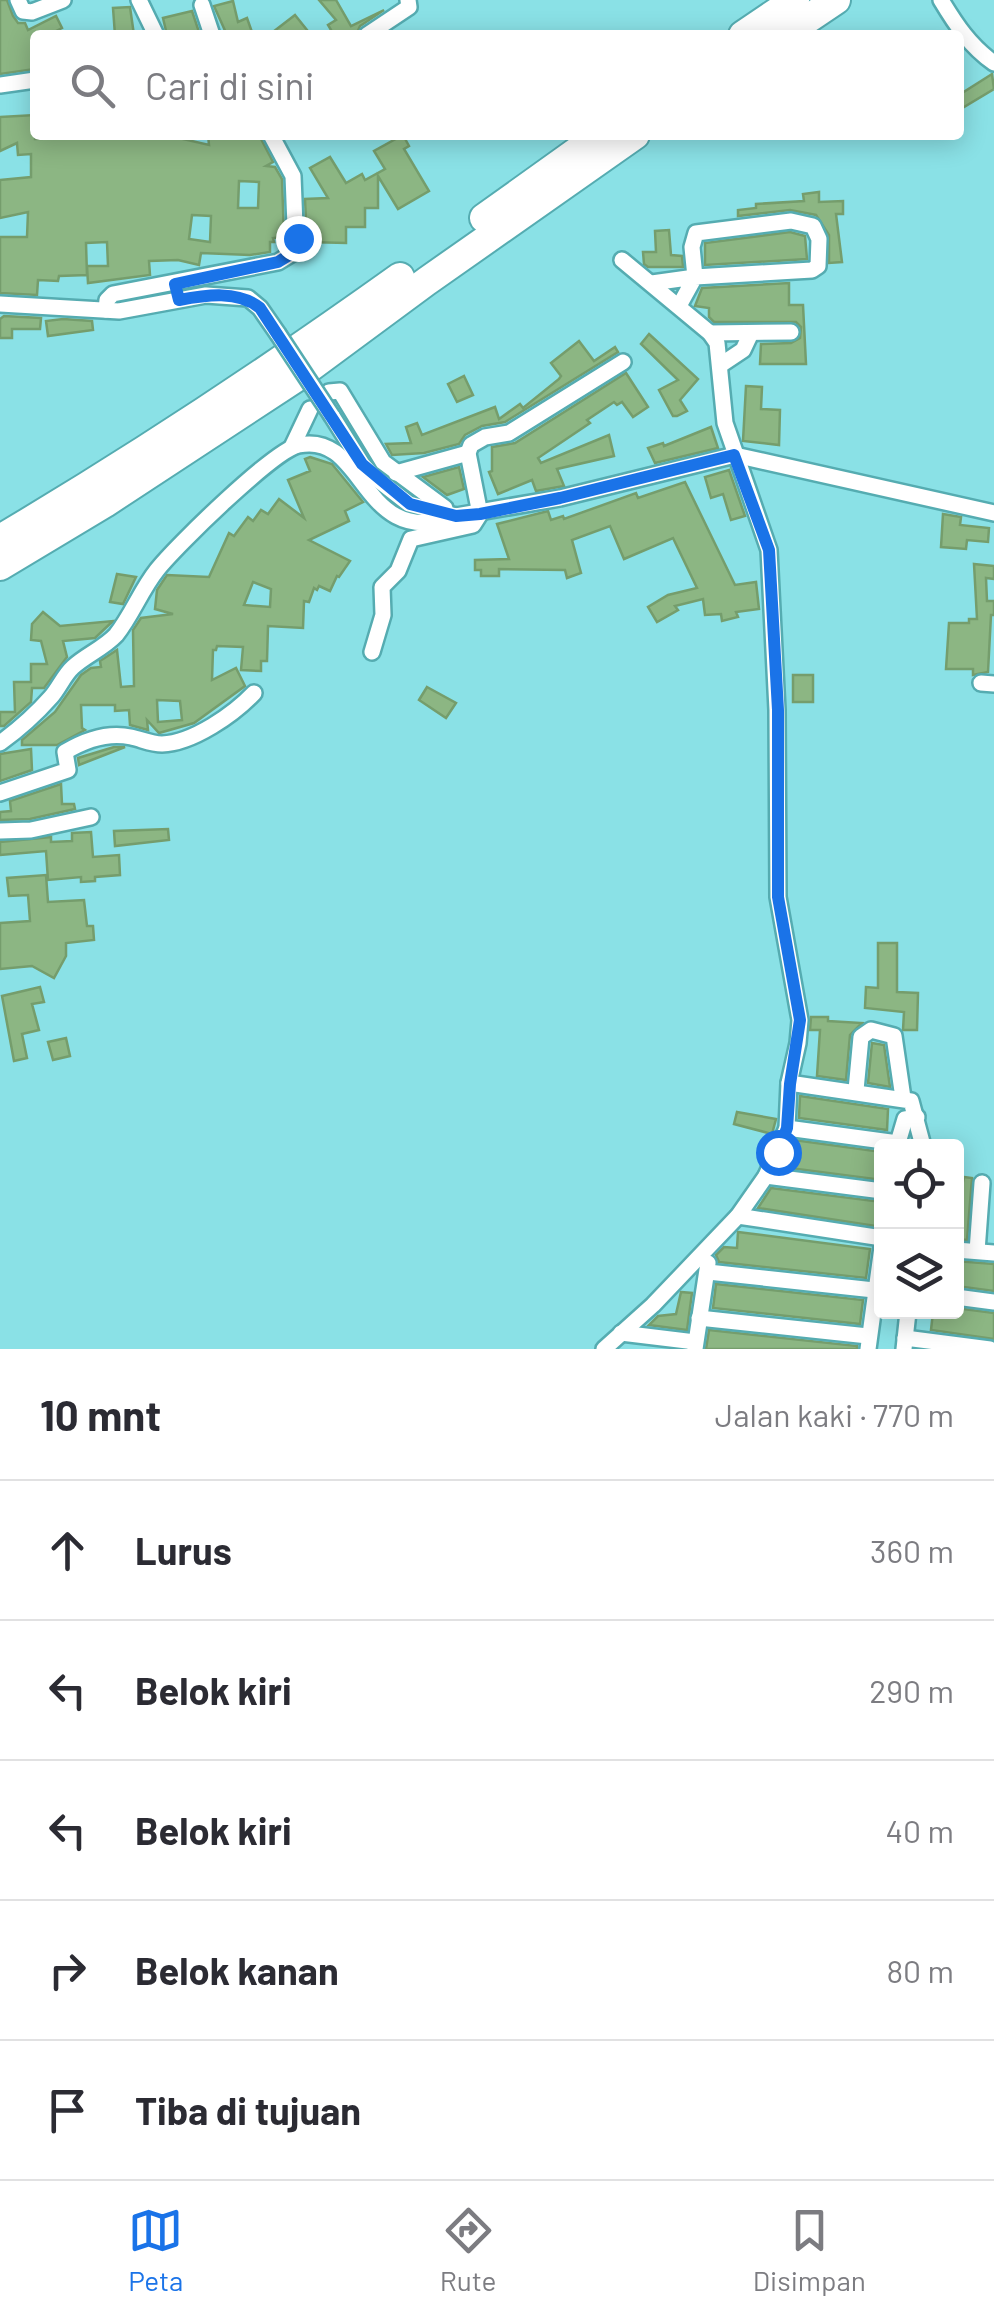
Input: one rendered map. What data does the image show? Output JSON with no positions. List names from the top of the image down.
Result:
{
  "page": {
    "search": "Cari di sini",
    "heading": ["10 mnt", "Jalan kaki · 770 m"],
    "list": [
      ["Lurus", "360 m"],
      ["Belok kiri", "290 m"],
      ["Belok kiri", "40 m"],
      ["Belok kanan", "80 m"],
      "Tiba di tujuan"
    ],
    "nav": ["Peta", "Rute", "Disimpan"]
  }
}
